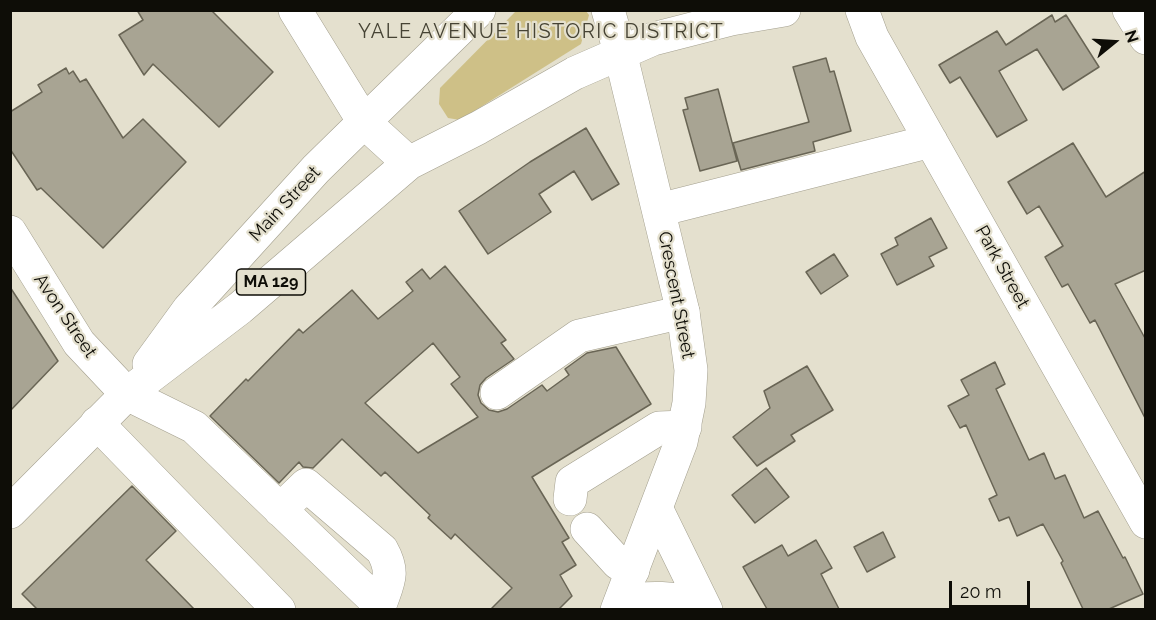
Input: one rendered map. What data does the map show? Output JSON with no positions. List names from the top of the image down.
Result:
{
  "streets": {
    "main road": [
      "Main Street",
      "Park Street",
      "MA 129",
      "Crescent Street",
      "Avon Street"
    ]
  },
  "crossings": [
    ["Main Street", "Crescent Street"],
    ["Main Street", "Avon Street"]
  ],
  "districts": ["YALE AVENUE HISTORIC DISTRICT"],
  "scale_bar": "20 m",
  "north": "right"
}
